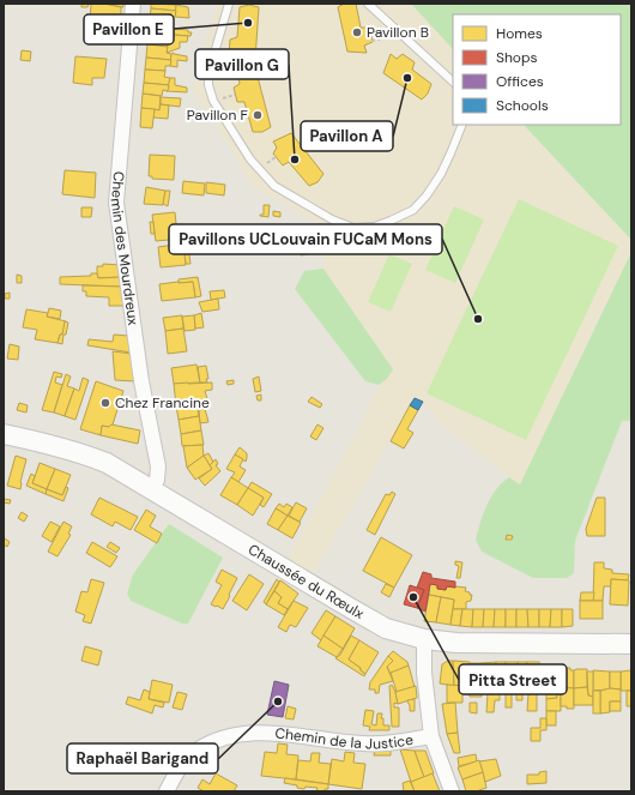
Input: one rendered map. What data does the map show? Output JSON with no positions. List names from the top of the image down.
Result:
{
  "streets": {
    "main road": ["Chaussée du Rœulx"],
    "street": ["Chemin des Mourdreux", "Chemin de la Justice"]
  },
  "crossings": [
    ["Chemin des Mourdreux", "Chaussée du Rœulx"]
  ],
  "places": [
    "Pavillon E",
    "Pavillon B",
    "Pavillon A",
    "Pavillon F",
    "Pavillon G",
    "Pavillons UCLouvain FUCaM Mons",
    "Chez Francine",
    "Pitta Street",
    "Raphaël Barigand"
  ],
  "legend": [
    "Homes",
    "Shops",
    "Offices",
    "Schools"
  ]
}
